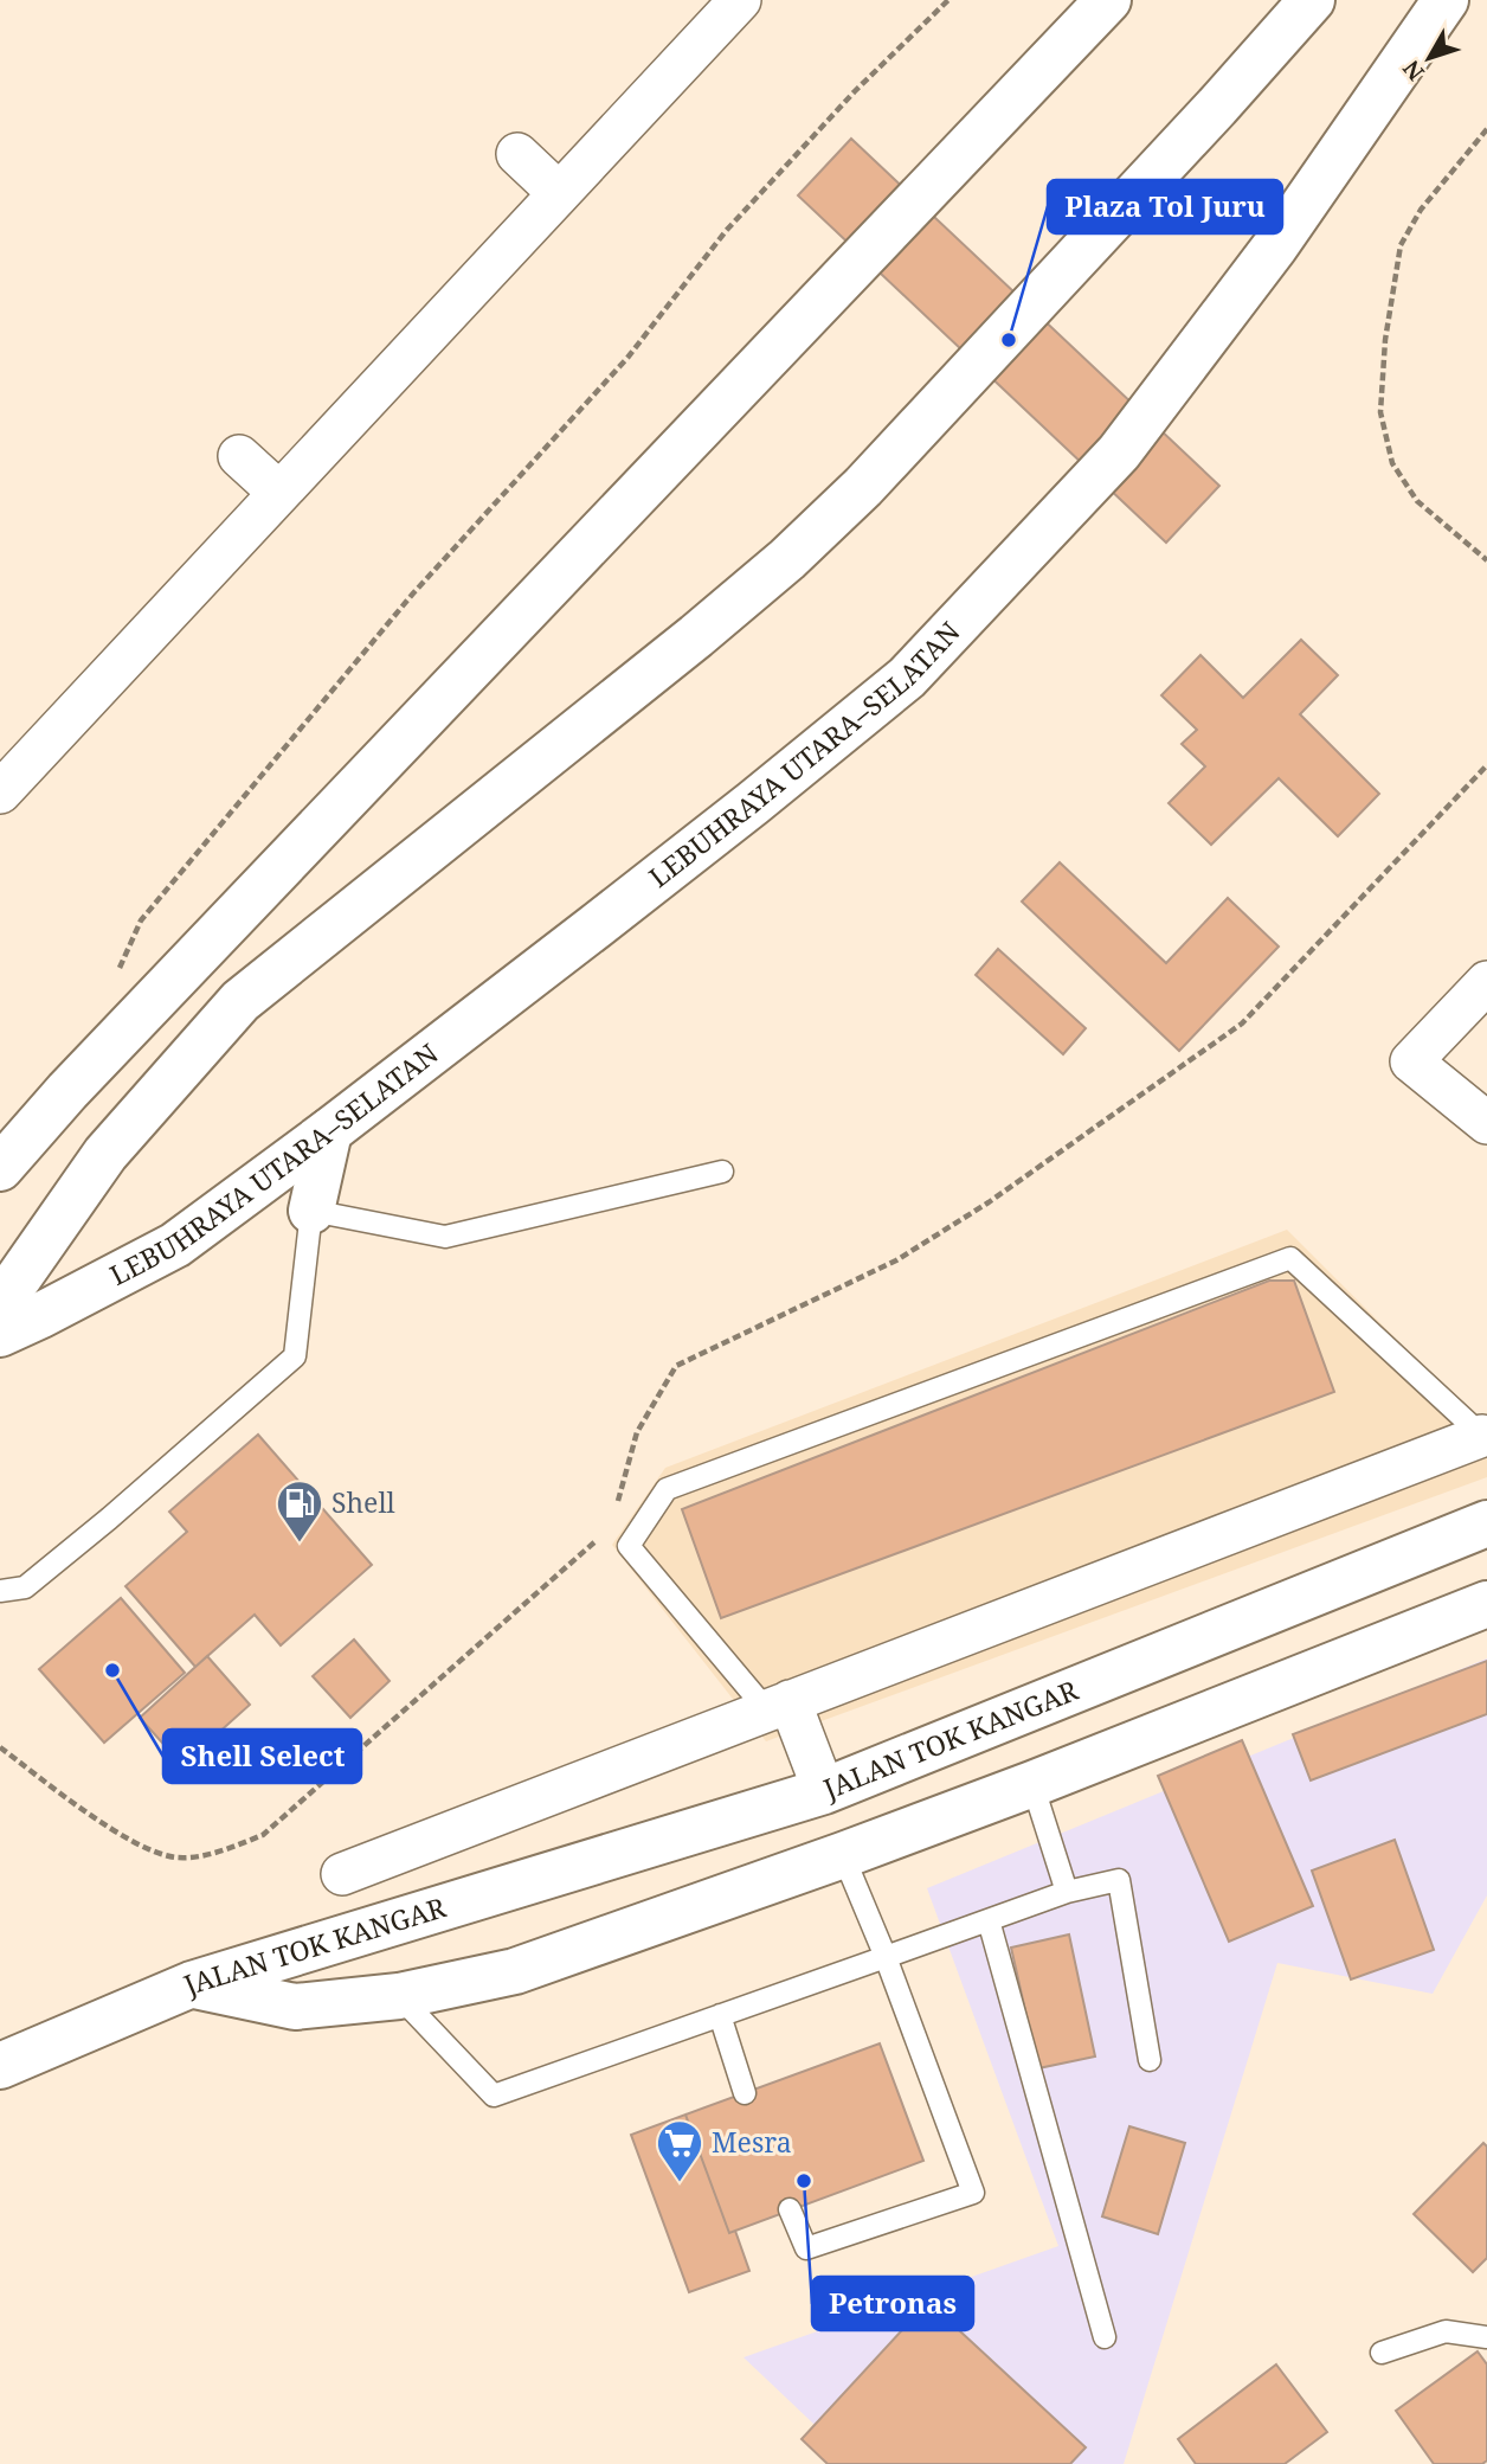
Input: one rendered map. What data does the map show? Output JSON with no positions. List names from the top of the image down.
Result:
{
  "streets": {
    "main road": ["LEBUHRAYA UTARA–SELATAN", "JALAN TOK KANGAR"]
  },
  "places": {
    "other": ["Plaza Tol Juru", "Shell Select", "Petronas"],
    "fuel station": ["Shell"],
    "supermarket": ["Mesra"]
  },
  "north": "bottom left"
}
